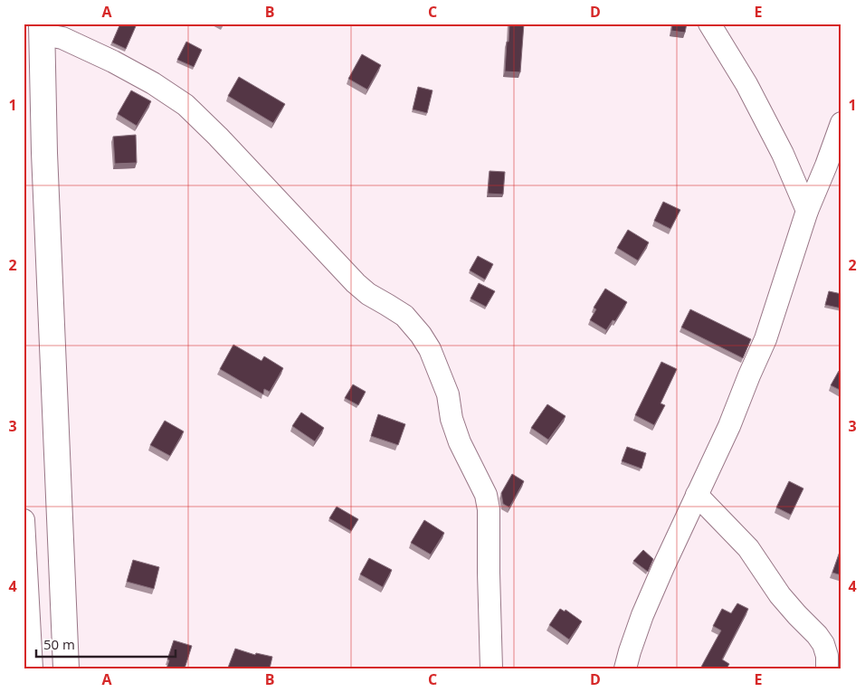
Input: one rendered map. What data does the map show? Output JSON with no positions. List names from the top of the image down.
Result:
{
  "scale_bar": "50 m",
  "grid": {
    "columns": [
      "A",
      "B",
      "C",
      "D",
      "E"
    ],
    "rows": [
      "1",
      "2",
      "3",
      "4"
    ]
  }
}
